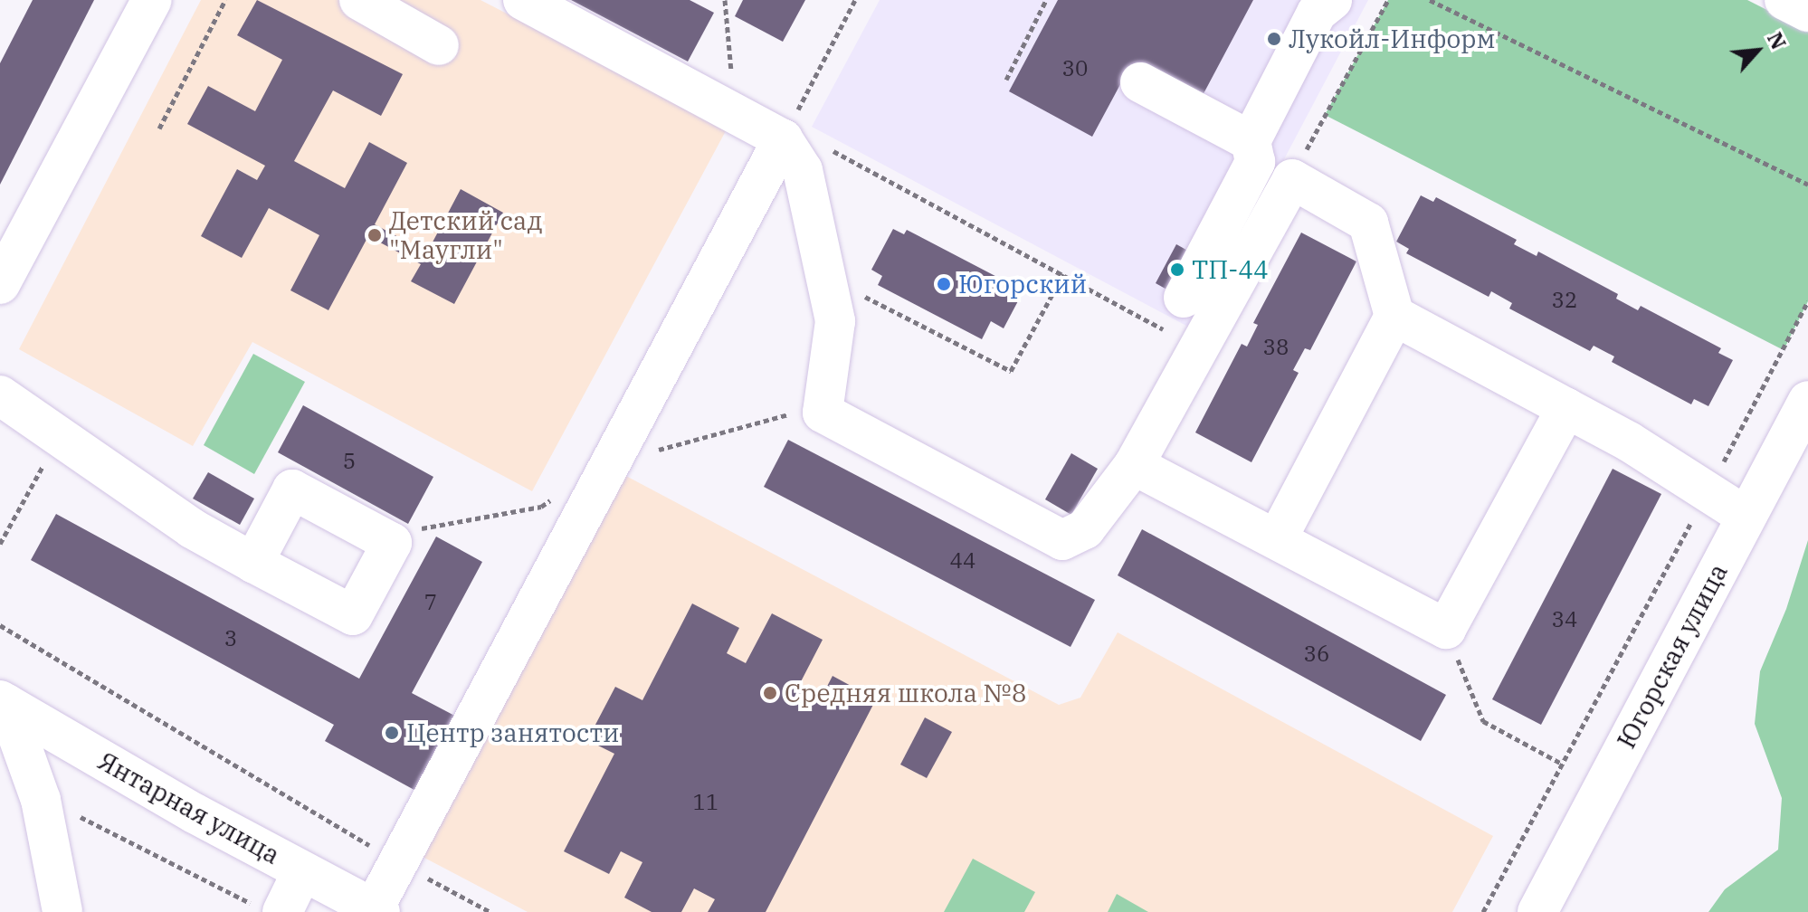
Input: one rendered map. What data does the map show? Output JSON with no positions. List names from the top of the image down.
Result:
{
  "streets": {
    "street": ["Югорская улица", "Янтарная улица"]
  },
  "places": [
    "Лукойл-Информ",
    "Детский сад \"Маугли\"",
    "ТП-44",
    "Югорский",
    "Средняя школа №8",
    "Центр занятости"
  ],
  "house_numbers": [
    "30",
    "32",
    "38",
    "5",
    "44",
    "7",
    "34",
    "3",
    "36",
    "11"
  ],
  "north": "top right"
}
